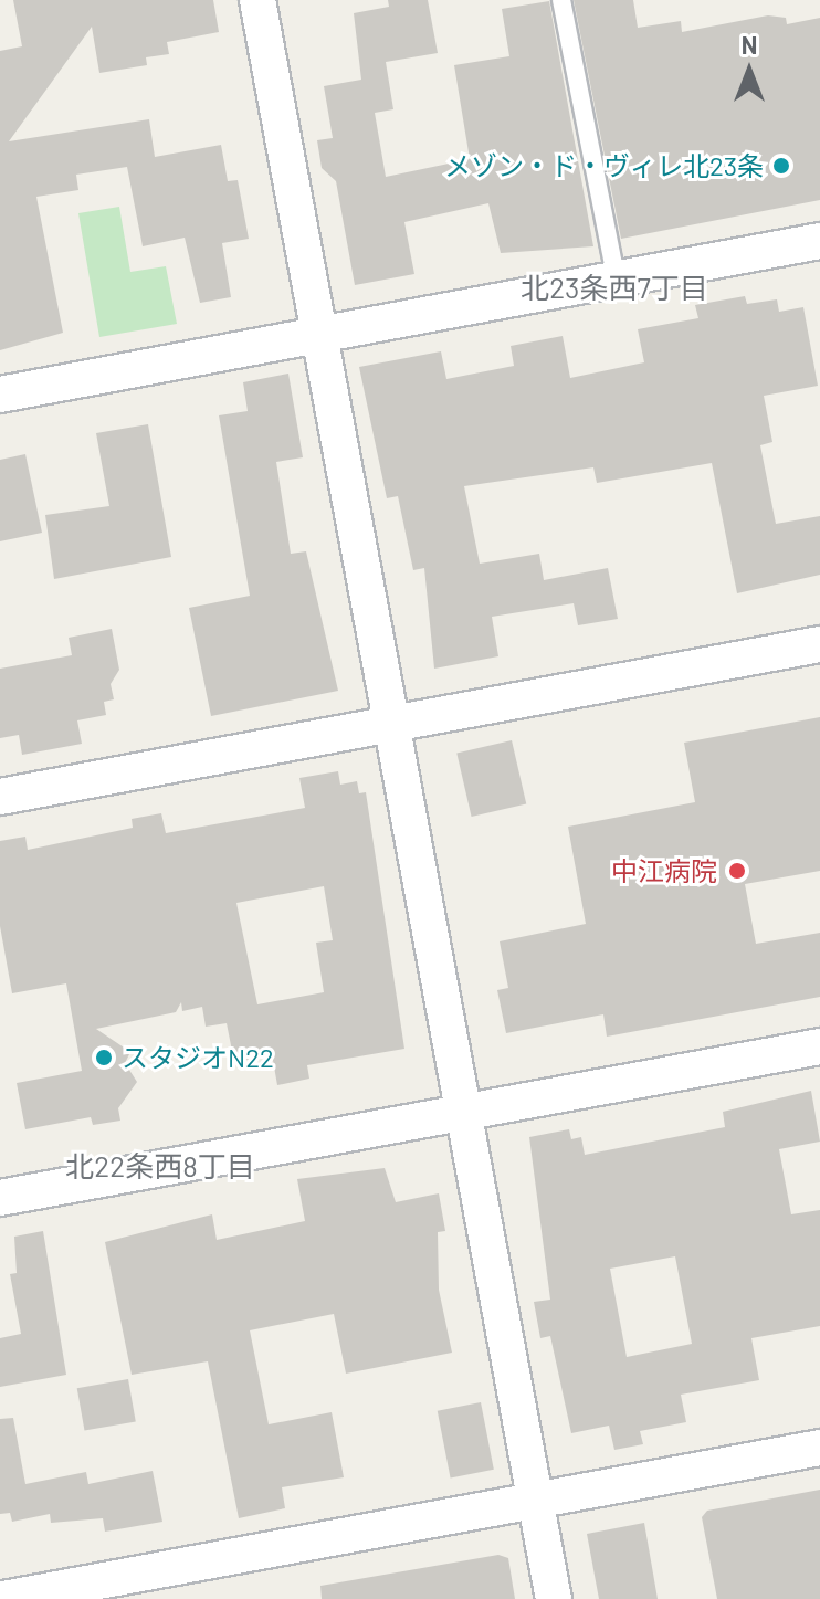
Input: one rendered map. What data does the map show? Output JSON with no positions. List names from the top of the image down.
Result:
{
  "districts": ["北23条西7丁目", "北22条西8丁目"],
  "places": ["メゾン・ド・ヴィレ北23条", "中江病院", "スタジオN22"],
  "north": "top"
}
